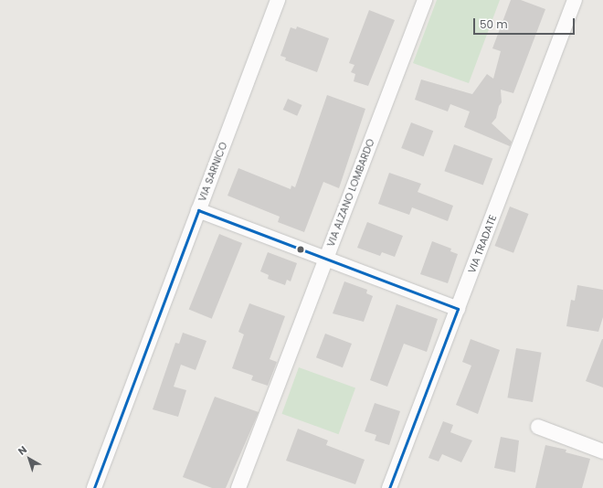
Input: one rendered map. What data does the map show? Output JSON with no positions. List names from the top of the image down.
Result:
{
  "streets": {
    "street": ["VIA SARNICO", "VIA ALZANO LOMBARDO", "VIA TRADATE"]
  },
  "scale_bar": "50 m",
  "north": "top left"
}
